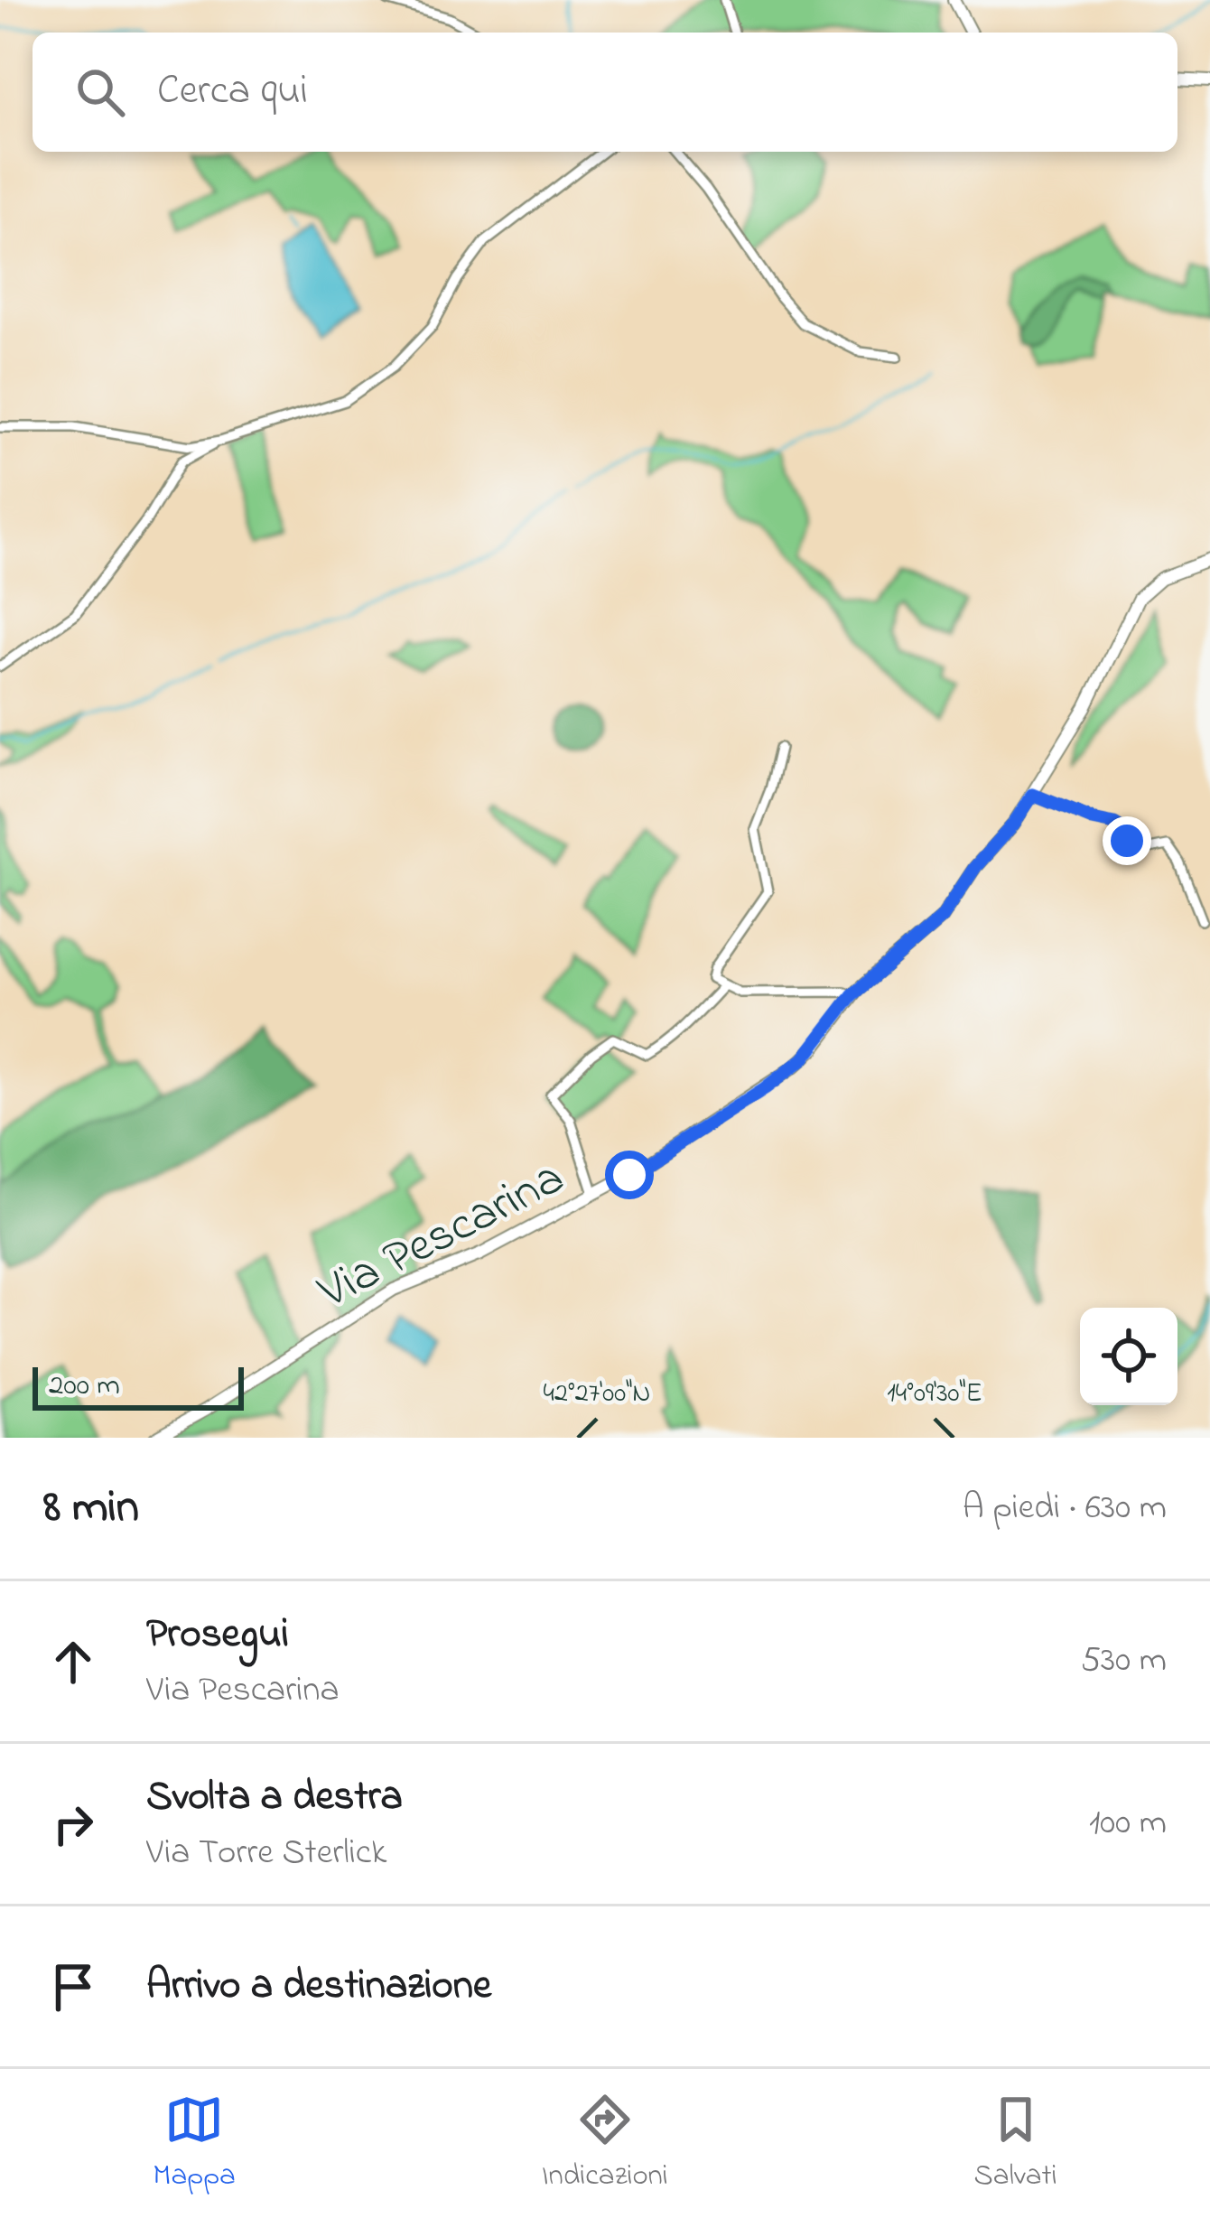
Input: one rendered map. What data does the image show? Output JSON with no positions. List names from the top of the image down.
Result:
{
  "streets": {
    "street": ["Via Pescarina"]
  },
  "scale_bar": "200 m",
  "page": {
    "search": "Cerca qui",
    "scale": "200 m",
    "heading": ["8 min", "A piedi · 630 m"],
    "list": [
      ["Prosegui", "Via Pescarina", "530 m"],
      ["Svolta a destra", "Via Torre Sterlick", "100 m"],
      "Arrivo a destinazione"
    ],
    "nav": ["Mappa", "Indicazioni", "Salvati"]
  },
  "coordinates": ["42°27'00\"N", "14°09'30\"E"]
}
